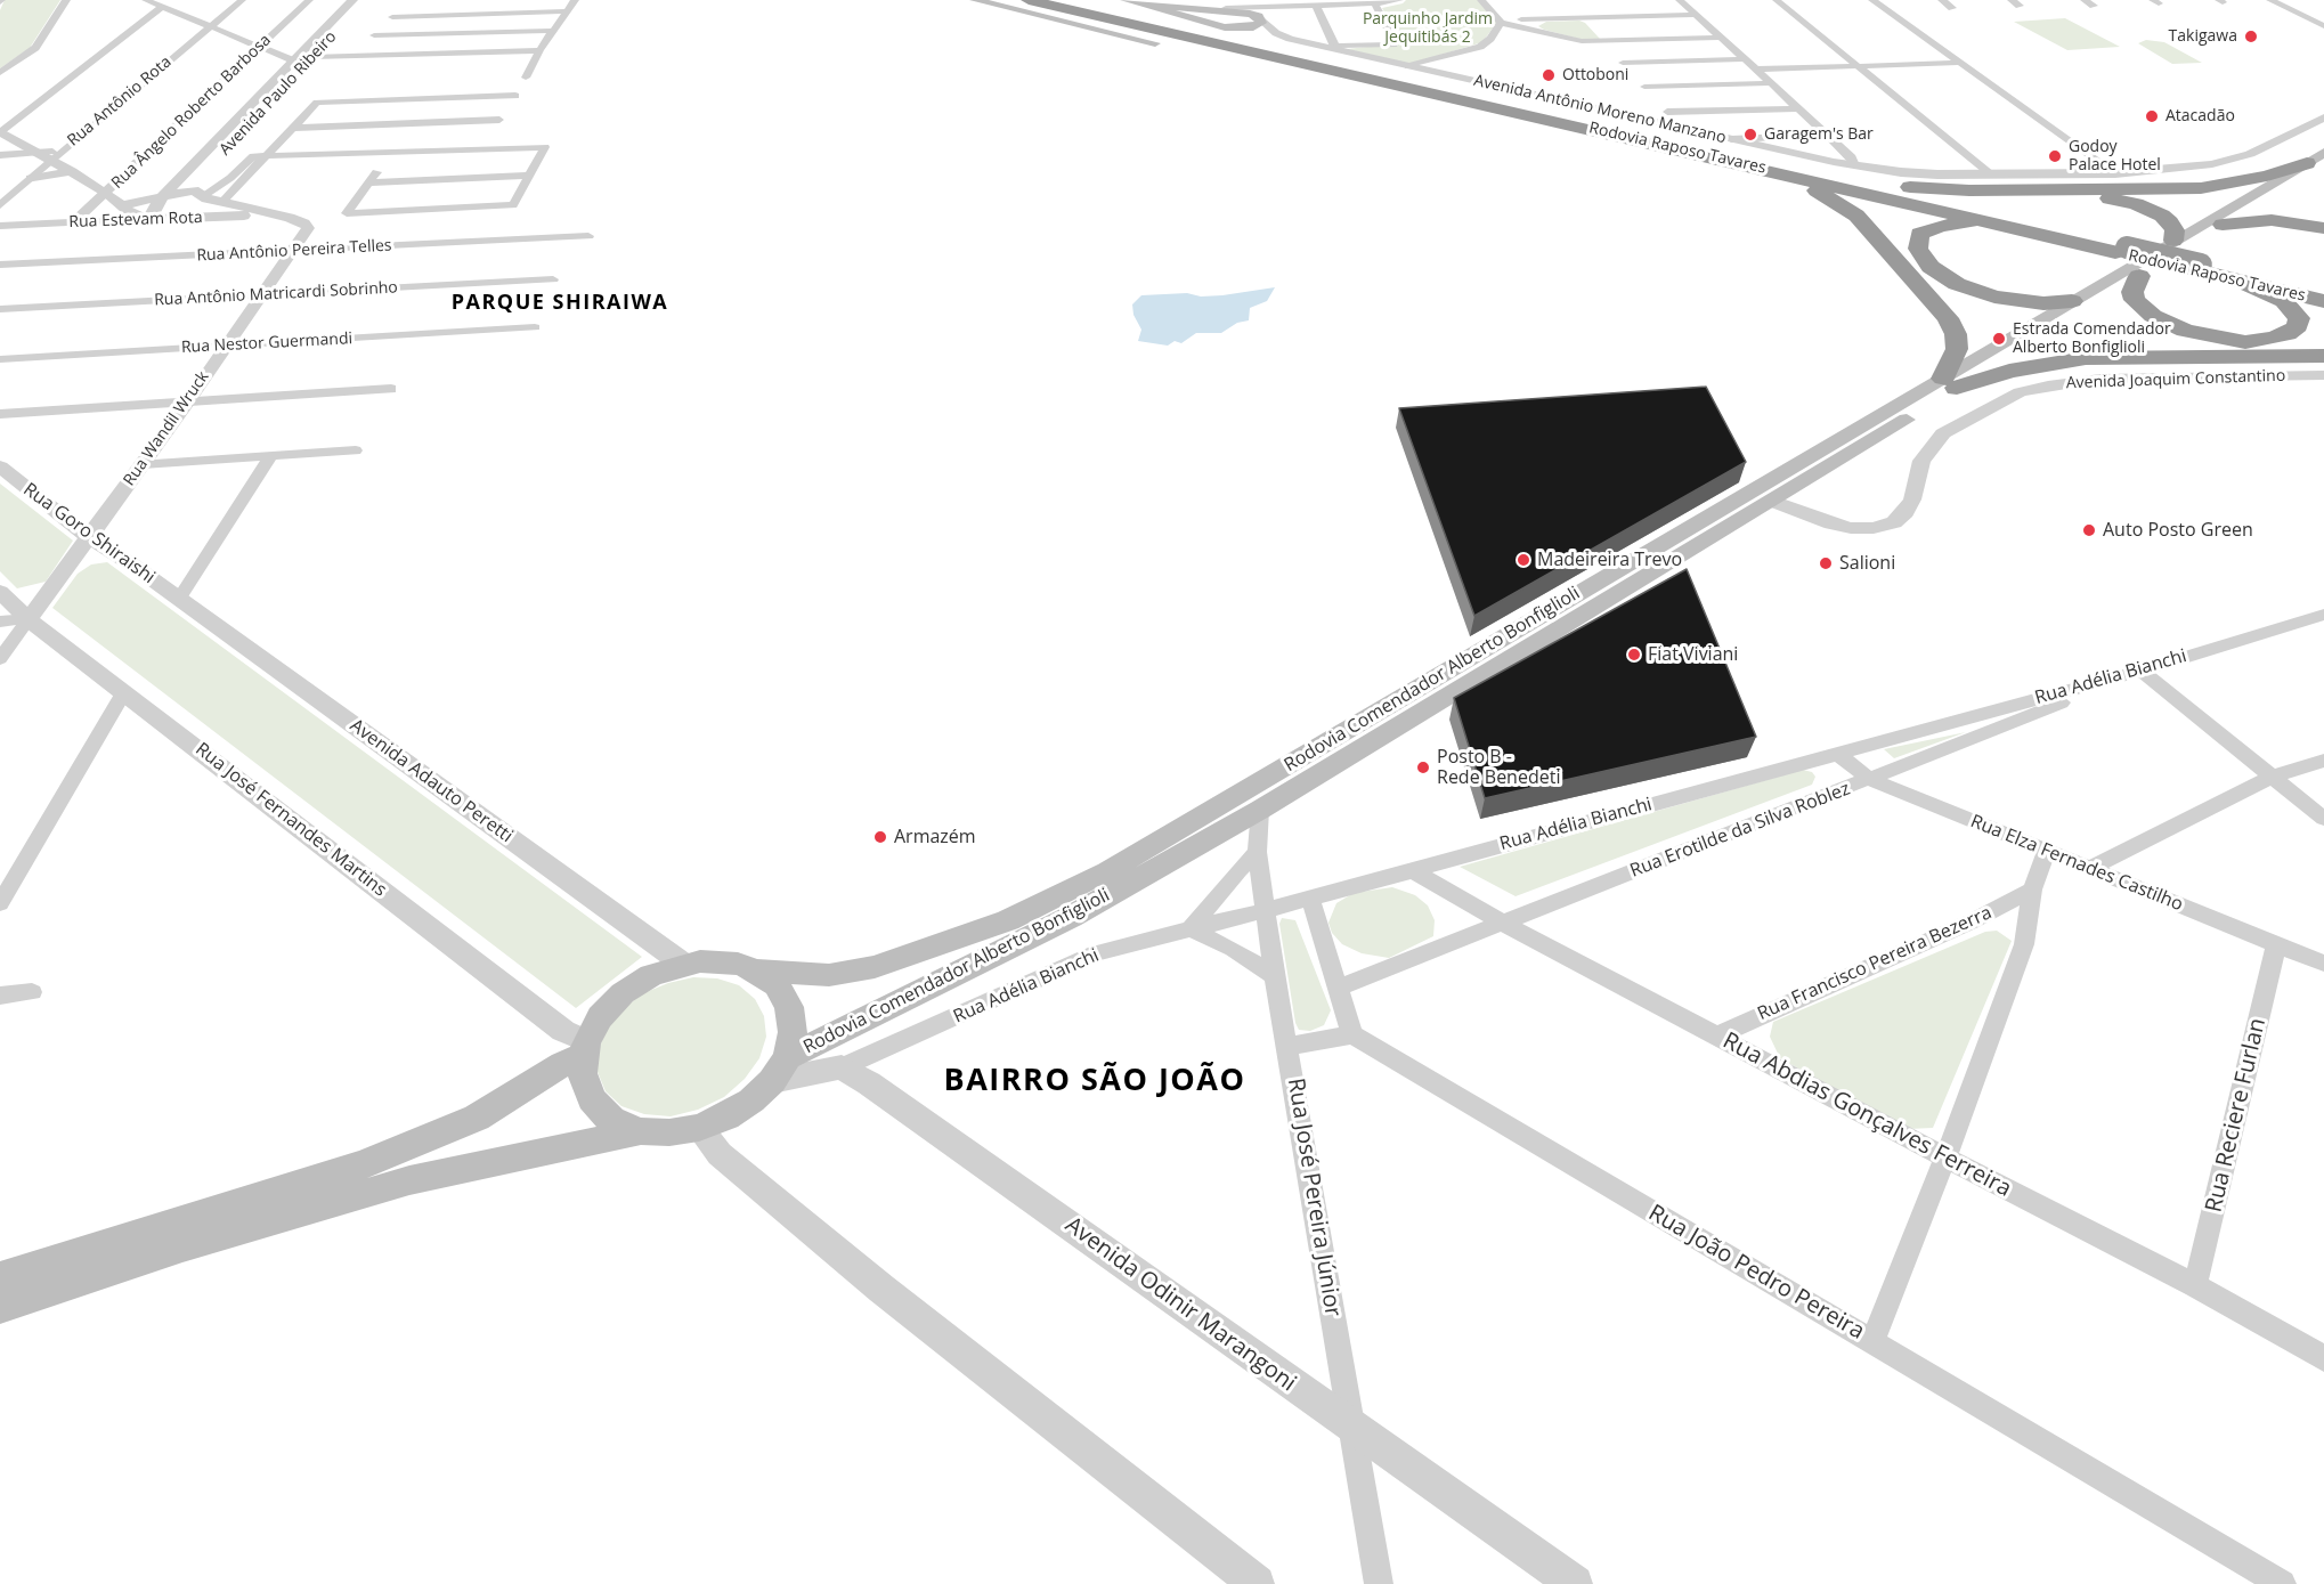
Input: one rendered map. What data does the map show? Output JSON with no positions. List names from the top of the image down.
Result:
{
  "streets": {
    "highway": ["Rodovia Raposo Tavares"],
    "main road": ["Avenida Antônio Moreno Manzano", "Rodovia Comendador Alberto Bonfiglioli"],
    "street": [
      "Avenida Paulo Ribeiro",
      "Rua Antônio Rota",
      "Rua Ângelo Roberto Barbosa",
      "Rua Estevam Rota",
      "Rua Antônio Pereira Telles",
      "Rua Antônio Matricardi Sobrinho",
      "Rua Nestor Guermandi",
      "Avenida Joaquim Constantino",
      "Rua Wandil Wruck",
      "Rua Goro Shiraishi",
      "Rua Adélia Bianchi",
      "Avenida Adauto Peretti",
      "Rua José Fernandes Martins",
      "Rua Erotilde da Silva Roblez",
      "Rua Elza Fernades Castilho",
      "Rua Francisco Pereira Bezerra",
      "Rua Abdias Gonçalves Ferreira",
      "Rua Reciere Furlan",
      "Rua José Pereira Júnior",
      "Rua João Pedro Pereira",
      "Avenida Odinir Marangoni"
    ]
  },
  "crossings": [
    ["Rua Ângelo Roberto Barbosa", "Rua Estevam Rota"],
    ["Rua Estevam Rota", "Rua Wandil Wruck"],
    ["Rua Antônio Pereira Telles", "Rua Wandil Wruck"],
    ["Rua Antônio Matricardi Sobrinho", "Rua Wandil Wruck"],
    ["Rua Nestor Guermandi", "Rua Wandil Wruck"],
    ["Avenida Joaquim Constantino", "Rodovia Comendador Alberto Bonfiglioli"],
    ["Rua Wandil Wruck", "Rua Goro Shiraishi"],
    ["Rua Wandil Wruck", "Rua José Fernandes Martins"],
    ["Rua Goro Shiraishi", "Avenida Adauto Peretti"],
    ["Rua Adélia Bianchi", "Rua Erotilde da Silva Roblez"],
    ["Rua Adélia Bianchi", "Rua Elza Fernades Castilho"],
    ["Rua Adélia Bianchi", "Rua Abdias Gonçalves Ferreira"],
    ["Rua Adélia Bianchi", "Rua José Pereira Júnior"],
    ["Rua Adélia Bianchi", "Avenida Odinir Marangoni"],
    ["Rodovia Comendador Alberto Bonfiglioli", "Avenida Adauto Peretti"],
    ["Rodovia Comendador Alberto Bonfiglioli", "Rua José Fernandes Martins"],
    ["Rodovia Comendador Alberto Bonfiglioli", "Rua José Pereira Júnior"],
    ["Avenida Adauto Peretti", "Rua José Fernandes Martins"],
    ["Rua Erotilde da Silva Roblez", "Rua Elza Fernades Castilho"],
    ["Rua Erotilde da Silva Roblez", "Rua Abdias Gonçalves Ferreira"],
    ["Rua Elza Fernades Castilho", "Rua Reciere Furlan"],
    ["Rua Francisco Pereira Bezerra", "Rua Abdias Gonçalves Ferreira"],
    ["Rua Abdias Gonçalves Ferreira", "Rua Reciere Furlan"],
    ["Rua José Pereira Júnior", "Avenida Odinir Marangoni"]
  ],
  "districts": ["PARQUE SHIRAIWA", "BAIRRO SÃO JOÃO"],
  "parks": ["Parquinho Jardim Jequitibás 2"],
  "places": [
    "Takigawa",
    "Ottoboni",
    "Atacadão",
    "Garagem's Bar",
    "Godoy Palace Hotel",
    "Estrada Comendador Alberto Bonfiglioli",
    "Auto Posto Green",
    "Madeireira Trevo",
    "Salioni",
    "Fiat Viviani",
    "Posto B - Rede Benedeti",
    "Armazém"
  ]
}
